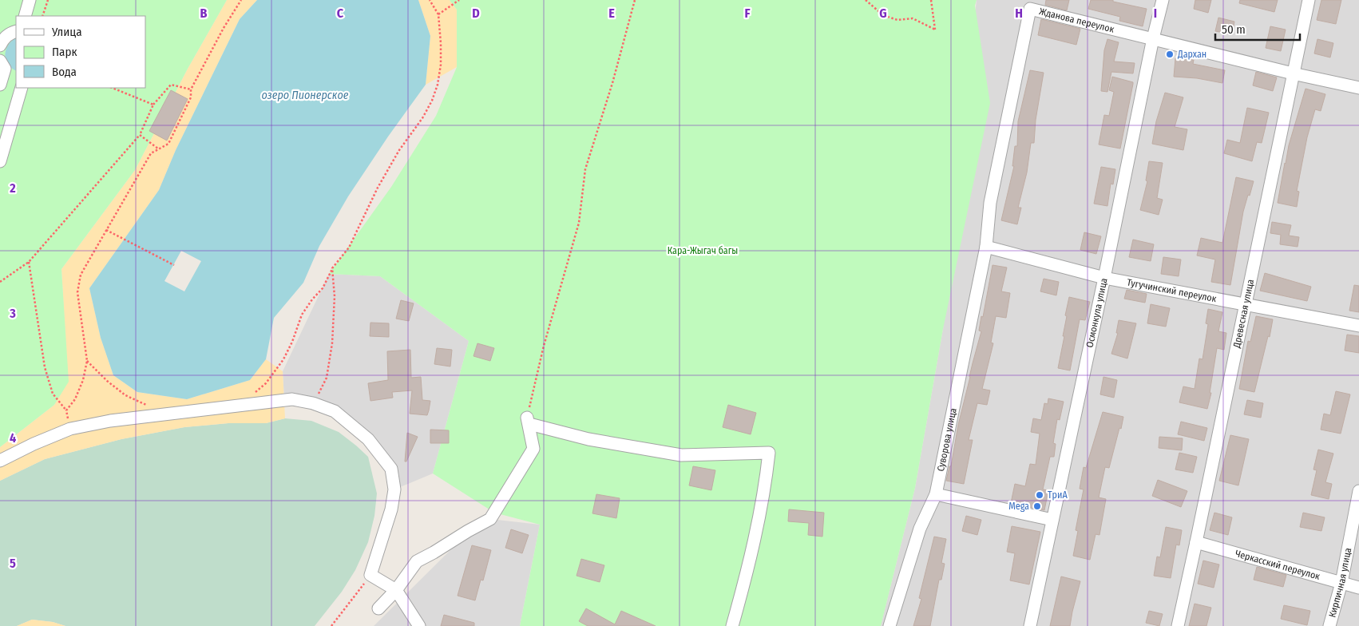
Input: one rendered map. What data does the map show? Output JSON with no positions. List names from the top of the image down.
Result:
{
  "streets": {
    "street": [
      "Жданова переулок",
      "Тугучинский переулок",
      "Осмонкула улица",
      "Древесная улица",
      "Суворова улица",
      "Черкасский переулок",
      "Кирпичная улица"
    ]
  },
  "crossings": [
    ["Жданова переулок", "Тугучинский переулок"],
    ["Жданова переулок", "Осмонкула улица"],
    ["Жданова переулок", "Древесная улица"],
    ["Жданова переулок", "Суворова улица"],
    ["Тугучинский переулок", "Осмонкула улица"],
    ["Тугучинский переулок", "Древесная улица"],
    ["Тугучинский переулок", "Суворова улица"],
    ["Древесная улица", "Черкасский переулок"],
    ["Черкасский переулок", "Кирпичная улица"]
  ],
  "water": ["озеро Пионерское"],
  "parks": ["Кара-Жыгач багы"],
  "places": ["Дархан", "ТриА", "Mega"],
  "legend": ["Улица", "Парк", "Вода"],
  "scale_bar": "50 m",
  "grid": {
    "columns": [
      "B",
      "C",
      "D",
      "E",
      "F",
      "G",
      "H",
      "I"
    ],
    "rows": [
      "2",
      "3",
      "4",
      "5"
    ]
  }
}
